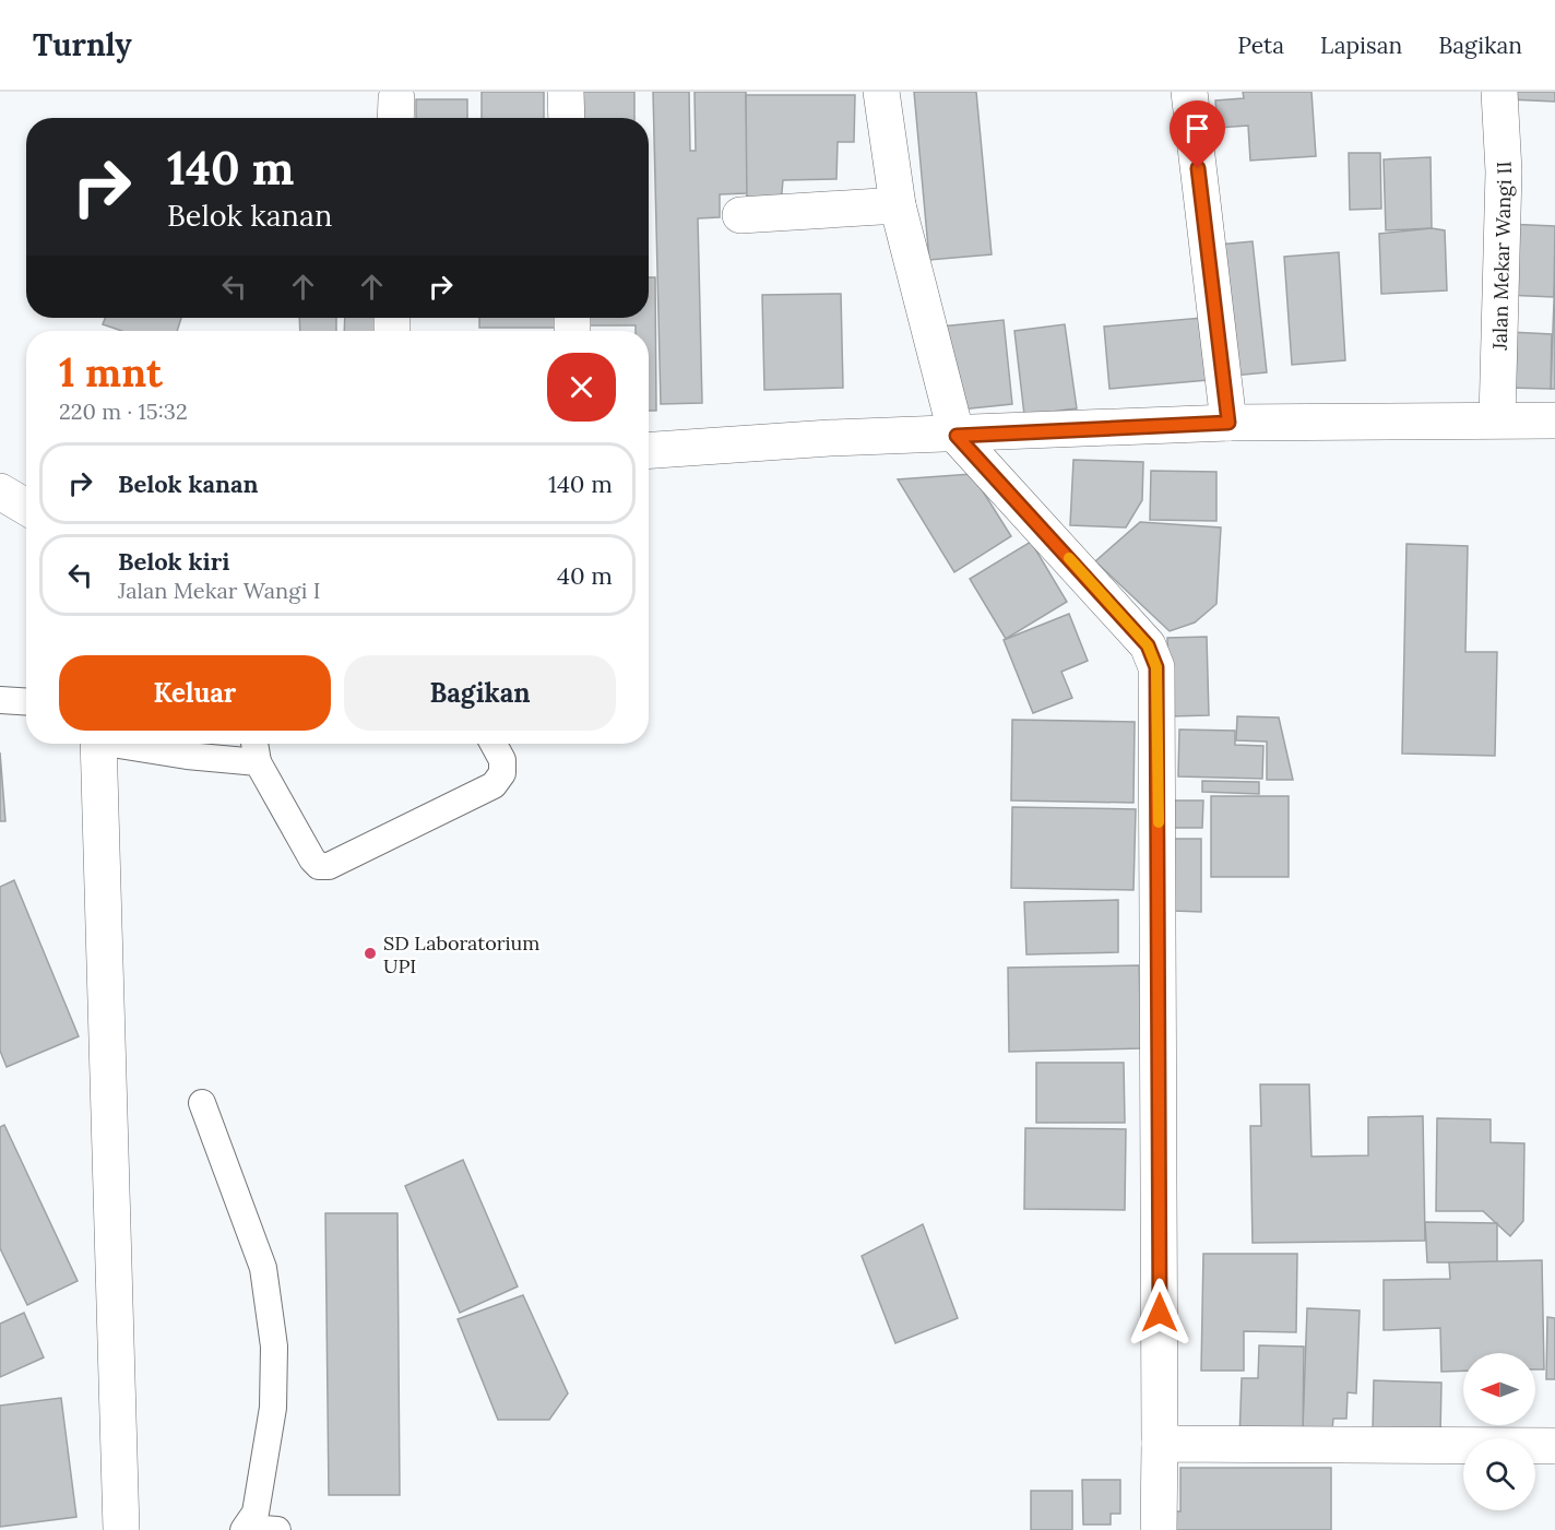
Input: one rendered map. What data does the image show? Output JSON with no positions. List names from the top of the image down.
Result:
{
  "streets": {
    "street": ["Jalan Mekar Wangi II"]
  },
  "places": ["SD Laboratorium UPI"],
  "north": "left",
  "page": {
    "header": "Turnly",
    "nav": ["Peta", "Lapisan", "Bagikan"],
    "turn": ["140 m", "Belok kanan"],
    "heading": ["1 mnt", "220 m · 15:32"],
    "list": [
      {
        "name": "Belok kanan",
        "value": "140 m"
      },
      {
        "name": "Belok kiri",
        "note": "Jalan Mekar Wangi I",
        "value": "40 m"
      }
    ],
    "buttons": ["Keluar", "Bagikan"]
  }
}
